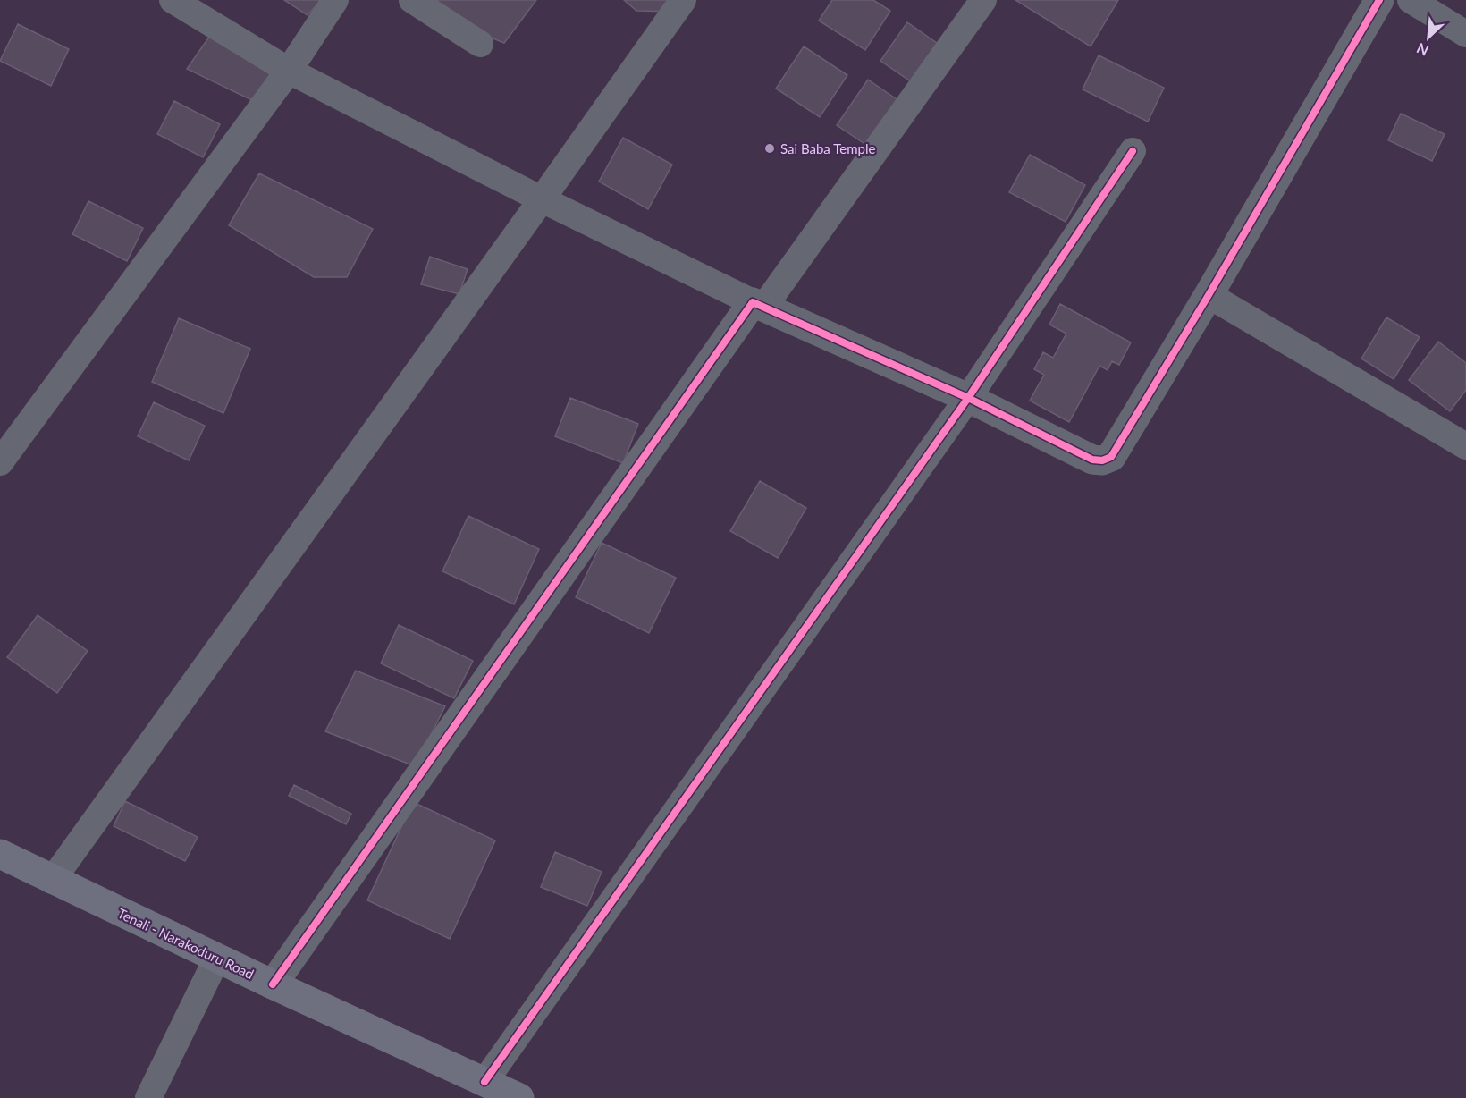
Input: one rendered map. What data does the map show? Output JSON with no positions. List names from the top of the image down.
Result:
{
  "streets": {
    "main road": ["Tenali - Narakoduru Road"]
  },
  "places": ["Sai Baba Temple"],
  "north": "bottom left"
}
